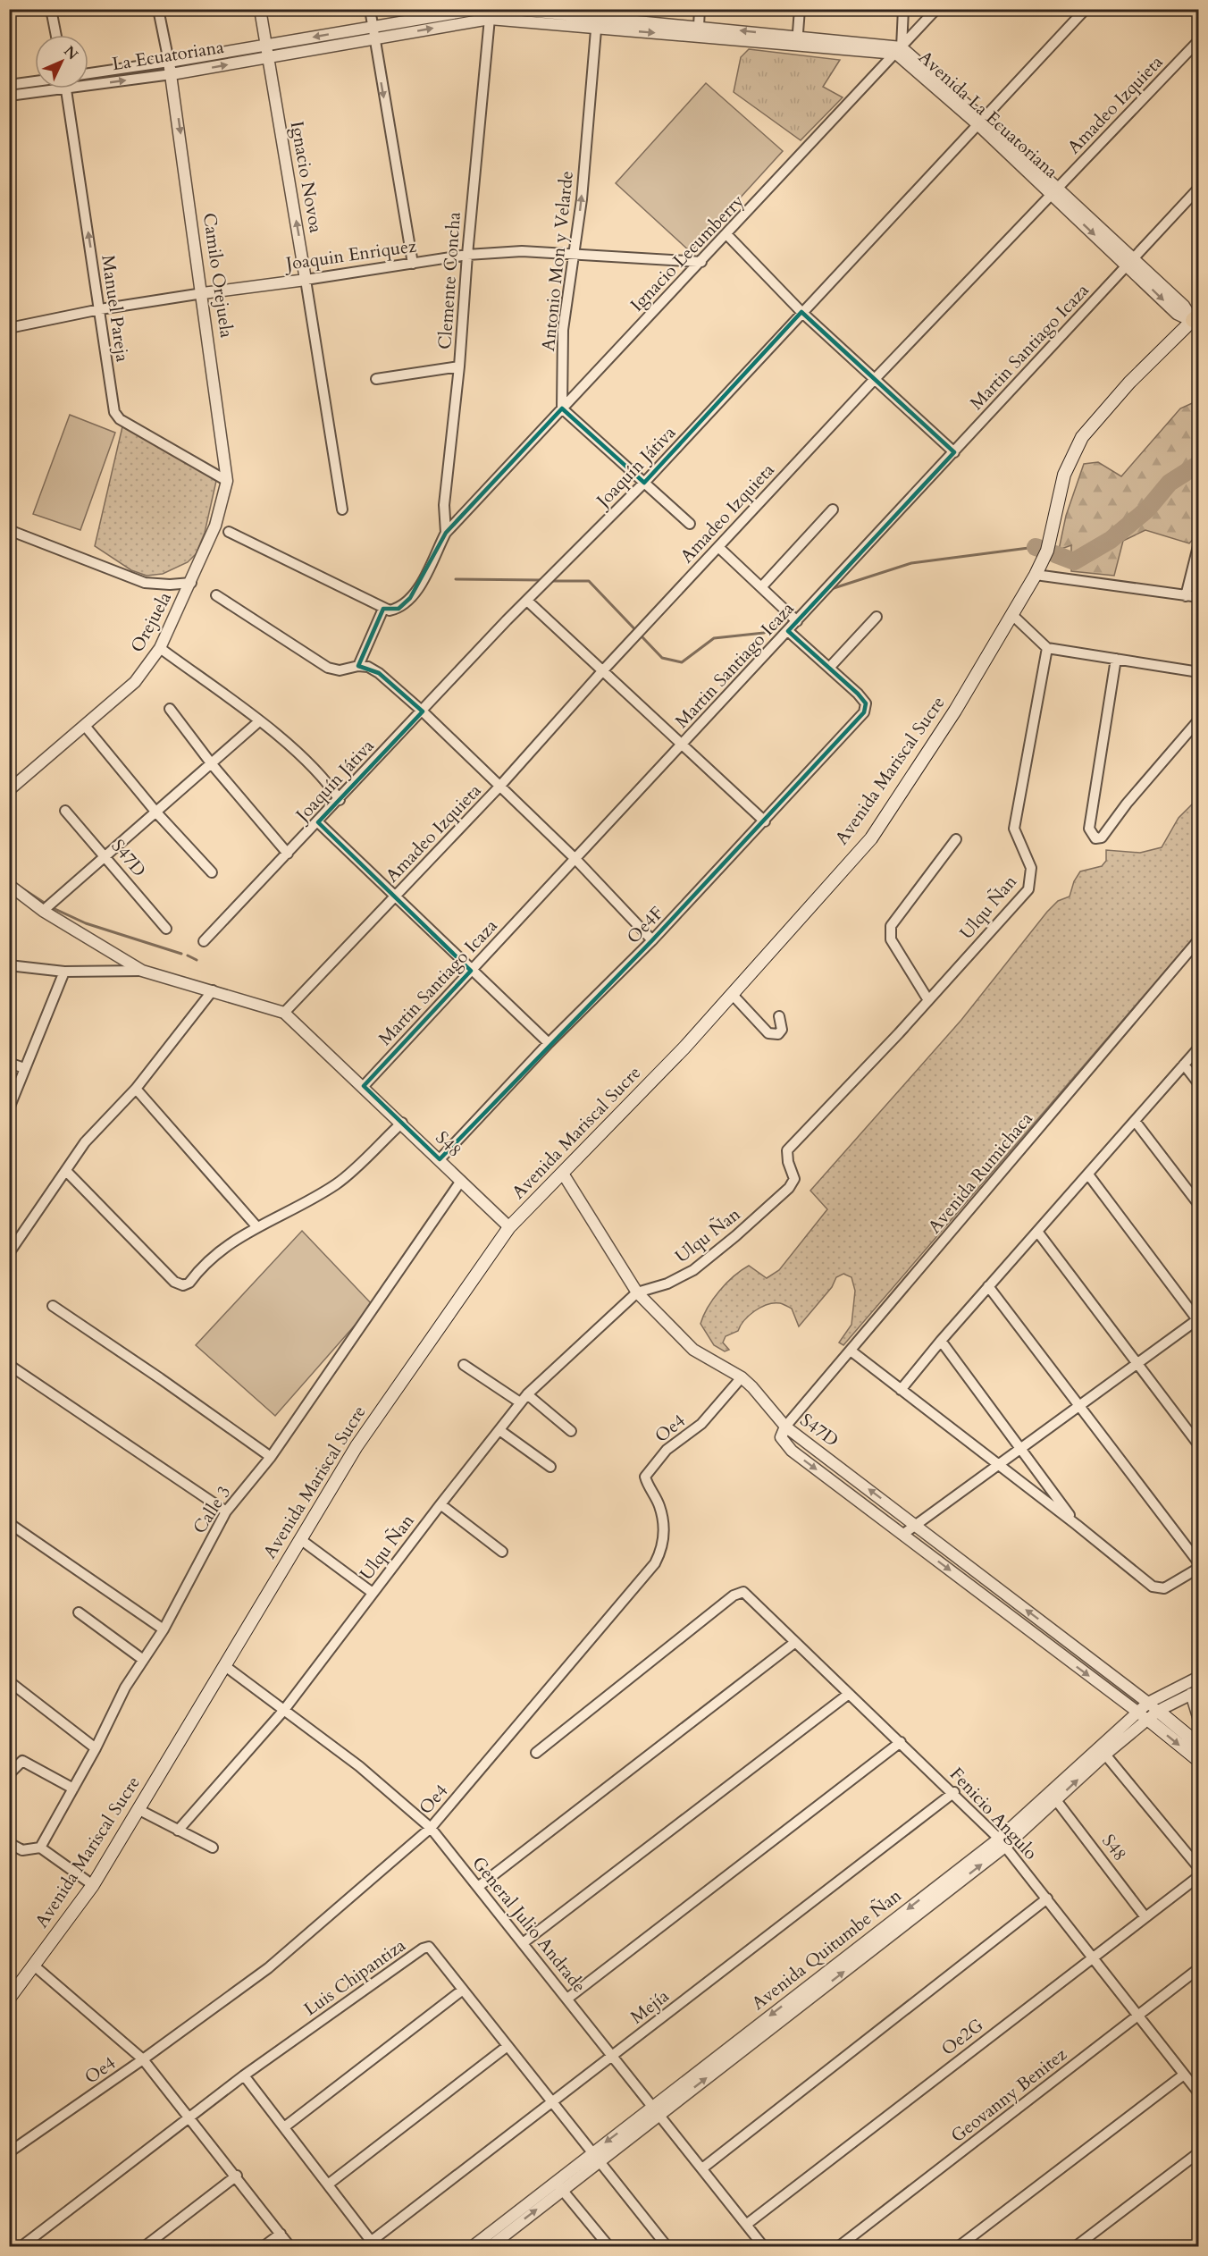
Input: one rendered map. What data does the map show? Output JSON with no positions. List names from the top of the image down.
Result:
{
  "streets": {
    "main road": ["Avenida Mariscal Sucre", "S47D"],
    "street": [
      "La Ecuatoriana",
      "Amadeo Izquieta",
      "Avenida La Ecuatoriana",
      "Ignacio Novoa",
      "Ignacio Lecumberry",
      "Joaquin Enriquez",
      "Antonio Mon y Velarde",
      "Camilo Orejuela",
      "Clemente Concha",
      "Manuel Pareja",
      "Martin Santiago Icaza",
      "Joaquín Játiva",
      "Orejuela",
      "Ulqu Ñan",
      "Oe4F",
      "S48",
      "Avenida Rumichaca",
      "Oe4",
      "Calle 3",
      "Fenicio Angulo",
      "General Julio Andrade",
      "Avenida Quitumbe Ñan",
      "Luis Chipantiza",
      "Mejía",
      "Oe2G",
      "Geovanny Benitez"
    ]
  },
  "crossings": [
    ["La Ecuatoriana", "Avenida La Ecuatoriana"],
    ["La Ecuatoriana", "Ignacio Novoa"],
    ["La Ecuatoriana", "Camilo Orejuela"],
    ["La Ecuatoriana", "Manuel Pareja"],
    ["Amadeo Izquieta", "Avenida La Ecuatoriana"],
    ["Amadeo Izquieta", "S48"],
    ["Avenida La Ecuatoriana", "Ignacio Novoa"],
    ["Avenida La Ecuatoriana", "Ignacio Lecumberry"],
    ["Avenida La Ecuatoriana", "Antonio Mon y Velarde"],
    ["Avenida La Ecuatoriana", "Clemente Concha"],
    ["Avenida La Ecuatoriana", "Joaquín Játiva"],
    ["Ignacio Novoa", "Joaquin Enriquez"],
    ["Ignacio Lecumberry", "Joaquin Enriquez"],
    ["Ignacio Lecumberry", "Antonio Mon y Velarde"],
    ["Ignacio Lecumberry", "Clemente Concha"],
    ["Joaquin Enriquez", "Antonio Mon y Velarde"],
    ["Joaquin Enriquez", "Camilo Orejuela"],
    ["Joaquin Enriquez", "Clemente Concha"],
    ["Joaquin Enriquez", "Manuel Pareja"],
    ["Camilo Orejuela", "Manuel Pareja"],
    ["Camilo Orejuela", "Orejuela"],
    ["Manuel Pareja", "Orejuela"],
    ["Martin Santiago Icaza", "S48"],
    ["Avenida Mariscal Sucre", "S48"],
    ["Avenida Mariscal Sucre", "General Julio Andrade"],
    ["S47D", "Avenida Rumichaca"],
    ["S47D", "Avenida Quitumbe Ñan"],
    ["Ulqu Ñan", "General Julio Andrade"],
    ["Oe4F", "S48"],
    ["S48", "Calle 3"],
    ["S48", "Avenida Quitumbe Ñan"],
    ["S48", "Oe2G"],
    ["Oe4", "General Julio Andrade"],
    ["Fenicio Angulo", "Avenida Quitumbe Ñan"],
    ["Fenicio Angulo", "Mejía"],
    ["Fenicio Angulo", "Oe2G"],
    ["Fenicio Angulo", "Geovanny Benitez"],
    ["General Julio Andrade", "Avenida Quitumbe Ñan"],
    ["General Julio Andrade", "Mejía"],
    ["General Julio Andrade", "Oe2G"],
    ["Avenida Quitumbe Ñan", "Luis Chipantiza"],
    ["Luis Chipantiza", "Mejía"]
  ],
  "one_way": [
    "Ignacio Novoa",
    "Antonio Mon y Velarde",
    "Camilo Orejuela",
    "Manuel Pareja"
  ],
  "north": "top right"
}
